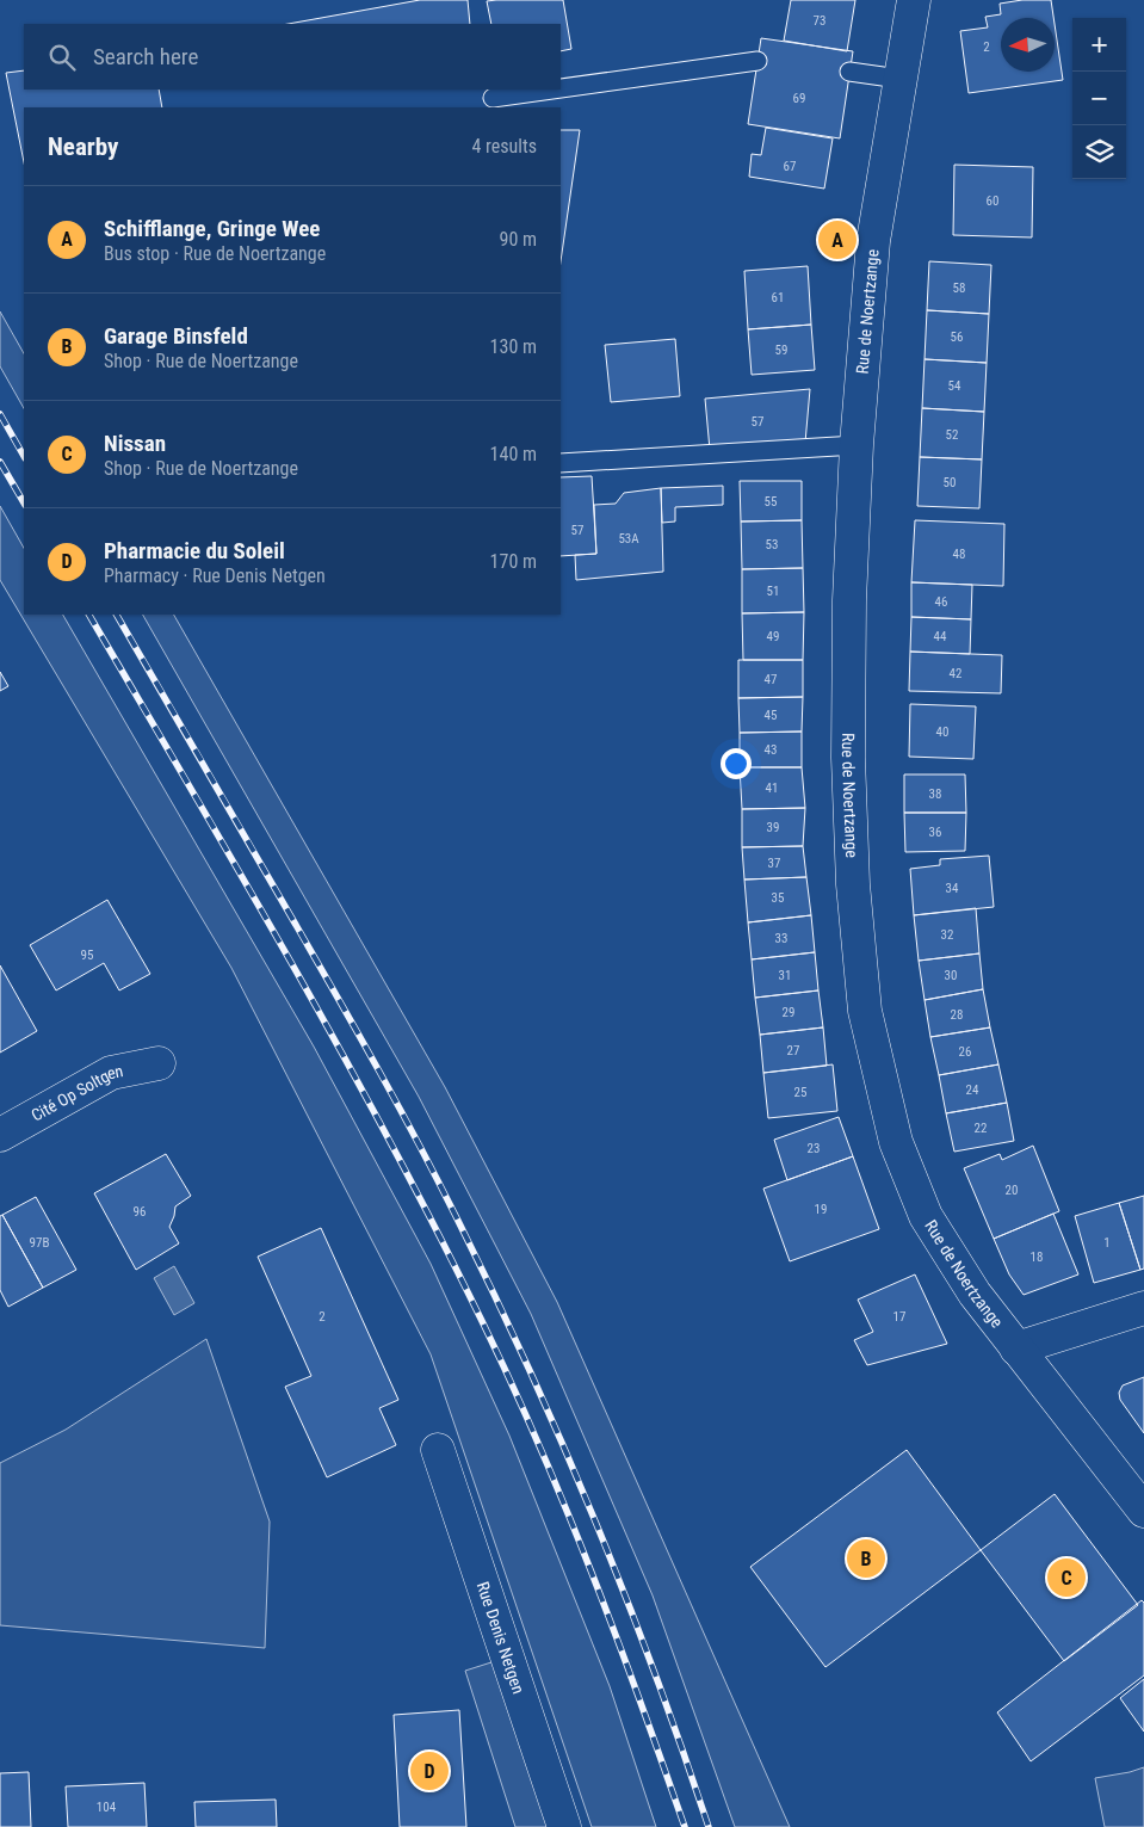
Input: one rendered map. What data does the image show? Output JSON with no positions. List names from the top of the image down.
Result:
{
  "streets": {
    "main road": ["Rue de Noertzange", "Cité Op Soltgen", "Rue Denis Netgen"]
  },
  "house_numbers": [
    "73",
    "2",
    "69",
    "67",
    "60",
    "58",
    "61",
    "56",
    "59",
    "54",
    "57",
    "52",
    "50",
    "55",
    "57",
    "53A",
    "53",
    "48",
    "51",
    "46",
    "49",
    "44",
    "42",
    "47",
    "45",
    "40",
    "43",
    "41",
    "38",
    "39",
    "36",
    "37",
    "34",
    "35",
    "32",
    "33",
    "95",
    "31",
    "30",
    "29",
    "28",
    "27",
    "26",
    "24",
    "25",
    "22",
    "23",
    "20",
    "19",
    "96",
    "97B",
    "1",
    "18",
    "2",
    "17",
    "104"
  ],
  "north": "left",
  "page": {
    "map_buttons": ["+", "−"],
    "search": "Search here",
    "heading": ["Nearby", "4 results"],
    "list": [
      {
        "mark": "A",
        "name": "Schifflange, Gringe Wee",
        "note": "Bus stop · Rue de Noertzange",
        "value": "90 m"
      },
      {
        "mark": "B",
        "name": "Garage Binsfeld",
        "note": "Shop · Rue de Noertzange",
        "value": "130 m"
      },
      {
        "mark": "C",
        "name": "Nissan",
        "note": "Shop · Rue de Noertzange",
        "value": "140 m"
      },
      {
        "mark": "D",
        "name": "Pharmacie du Soleil",
        "note": "Pharmacy · Rue Denis Netgen",
        "value": "170 m"
      }
    ],
    "pins": [
      "A",
      "B",
      "C",
      "D"
    ]
  }
}
